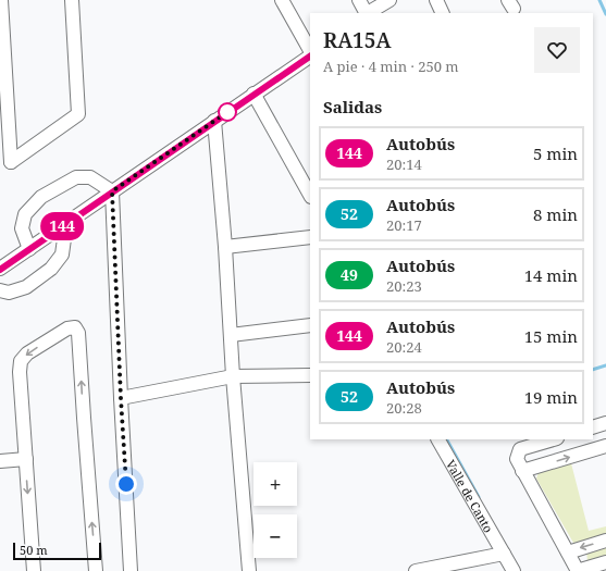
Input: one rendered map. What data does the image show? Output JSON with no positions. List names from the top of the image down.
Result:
{
  "streets": {
    "street": ["Valle de Canto"]
  },
  "lines": ["bus line 144"],
  "scale_bar": "50 m",
  "page": {
    "on_map": "144",
    "heading": [
      ["RA15A", "A pie · 4 min · 250 m"],
      "Salidas"
    ],
    "list": [
      {
        "mark": "144",
        "name": "Autobús",
        "note": "20:14",
        "value": "5 min"
      },
      {
        "mark": "52",
        "name": "Autobús",
        "note": "20:17",
        "value": "8 min"
      },
      {
        "mark": "49",
        "name": "Autobús",
        "note": "20:23",
        "value": "14 min"
      },
      {
        "mark": "144",
        "name": "Autobús",
        "note": "20:24",
        "value": "15 min"
      },
      {
        "mark": "52",
        "name": "Autobús",
        "note": "20:28",
        "value": "19 min"
      }
    ],
    "map_buttons": ["+", "−"],
    "scale": "50 m"
  }
}
